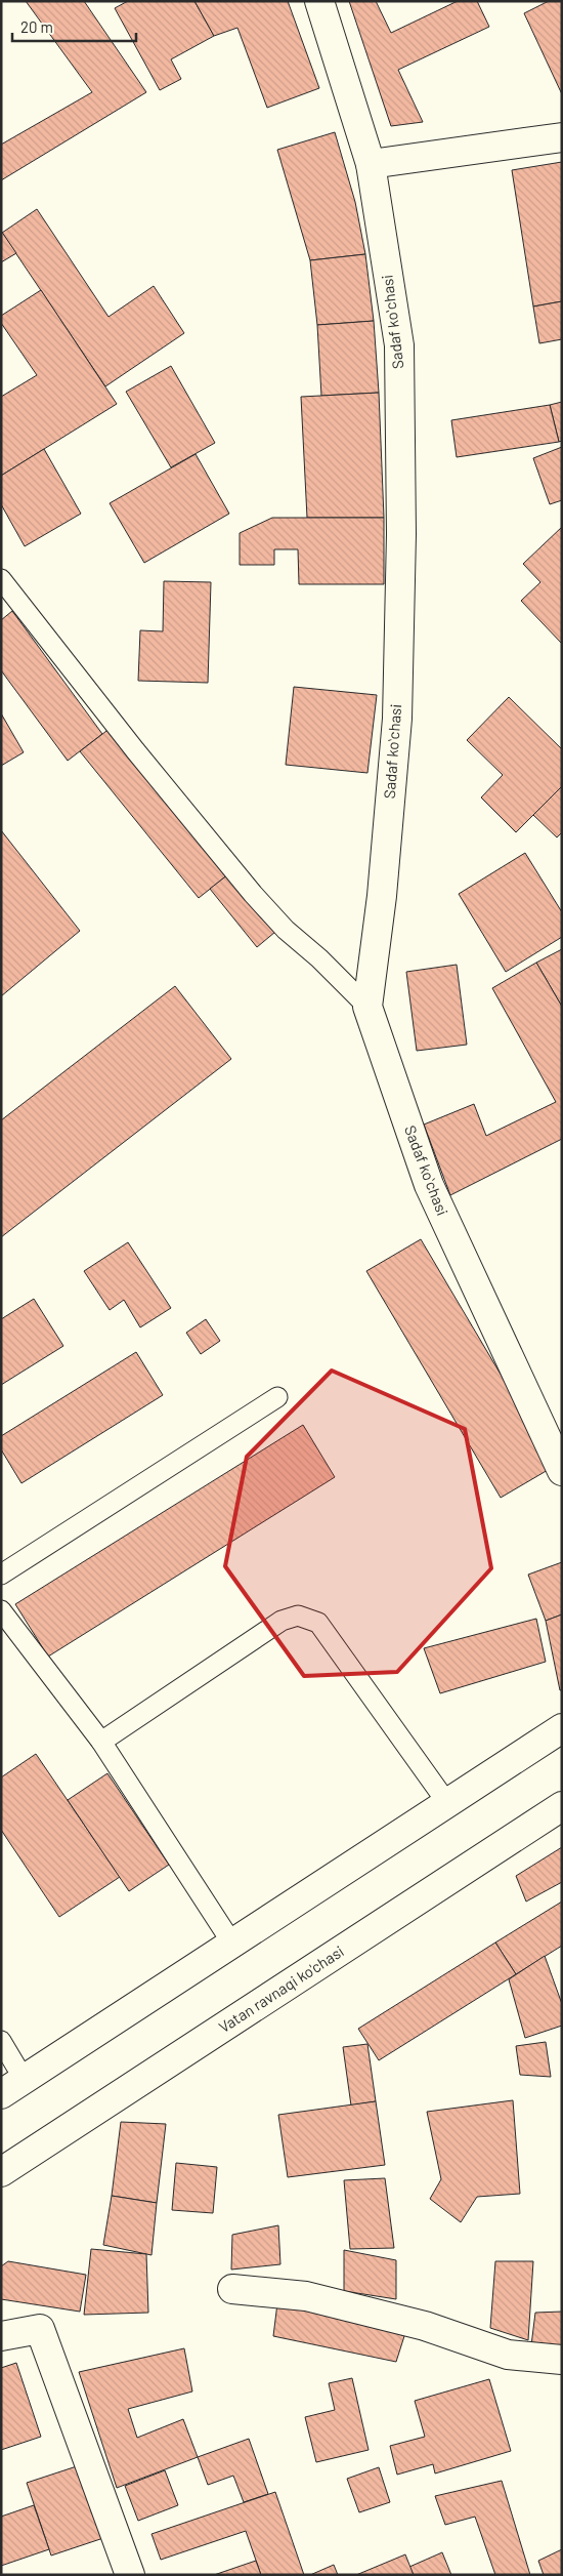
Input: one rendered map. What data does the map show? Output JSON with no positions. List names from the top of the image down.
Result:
{
  "streets": {
    "street": ["Sadaf koʻchasi", "Vatan ravnaqi ko'chasi"]
  },
  "scale_bar": "20 m"
}
